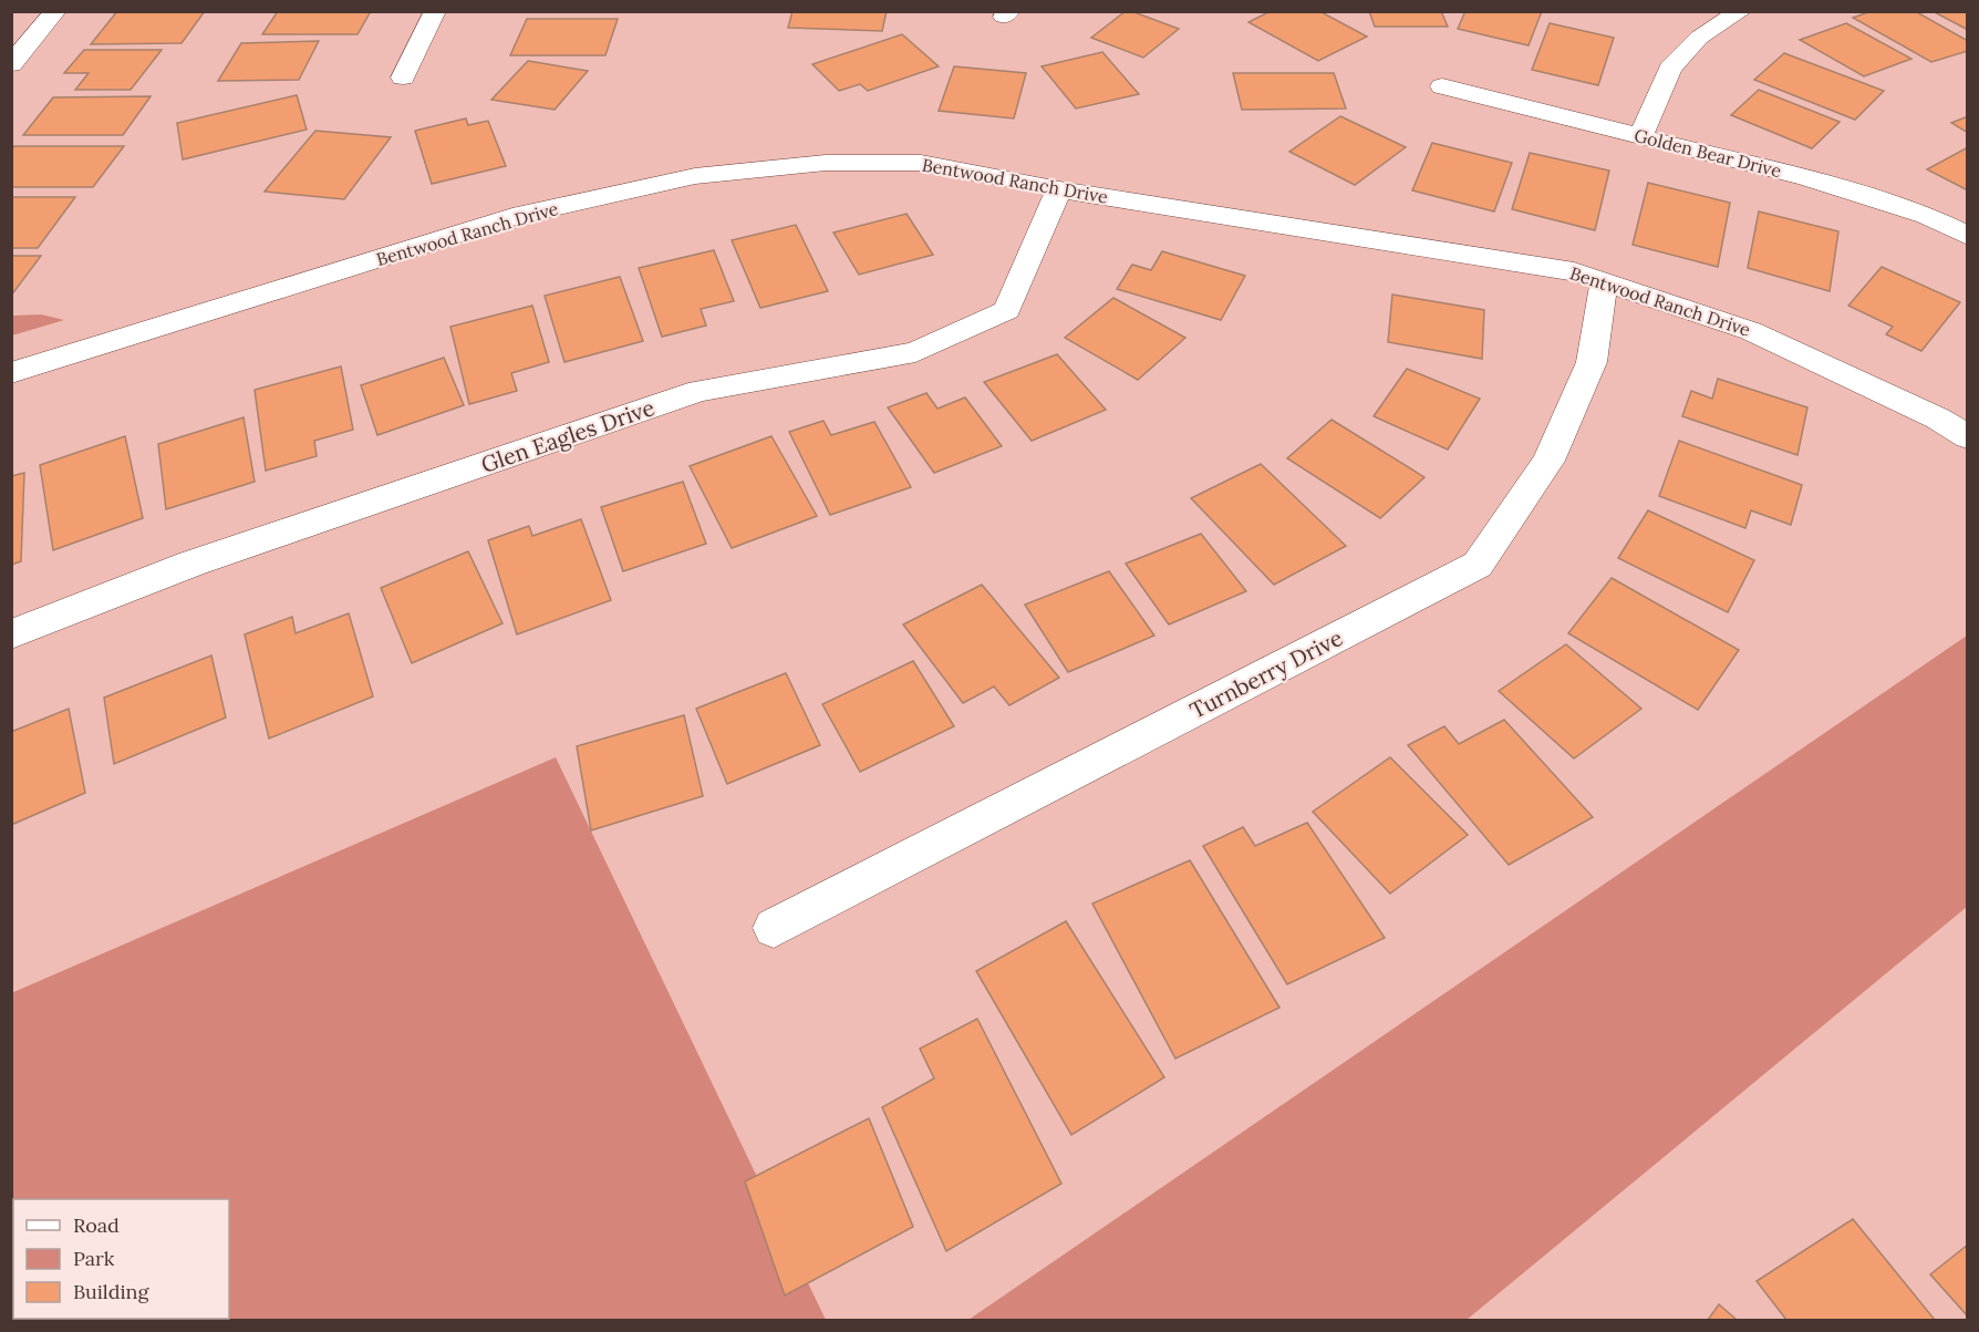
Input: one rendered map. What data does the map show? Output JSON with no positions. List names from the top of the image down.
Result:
{
  "streets": {
    "street": [
      "Golden Bear Drive",
      "Bentwood Ranch Drive",
      "Glen Eagles Drive",
      "Turnberry Drive"
    ]
  },
  "crossings": [
    ["Bentwood Ranch Drive", "Glen Eagles Drive"],
    ["Bentwood Ranch Drive", "Turnberry Drive"]
  ],
  "legend": ["Road", "Park", "Building"]
}
